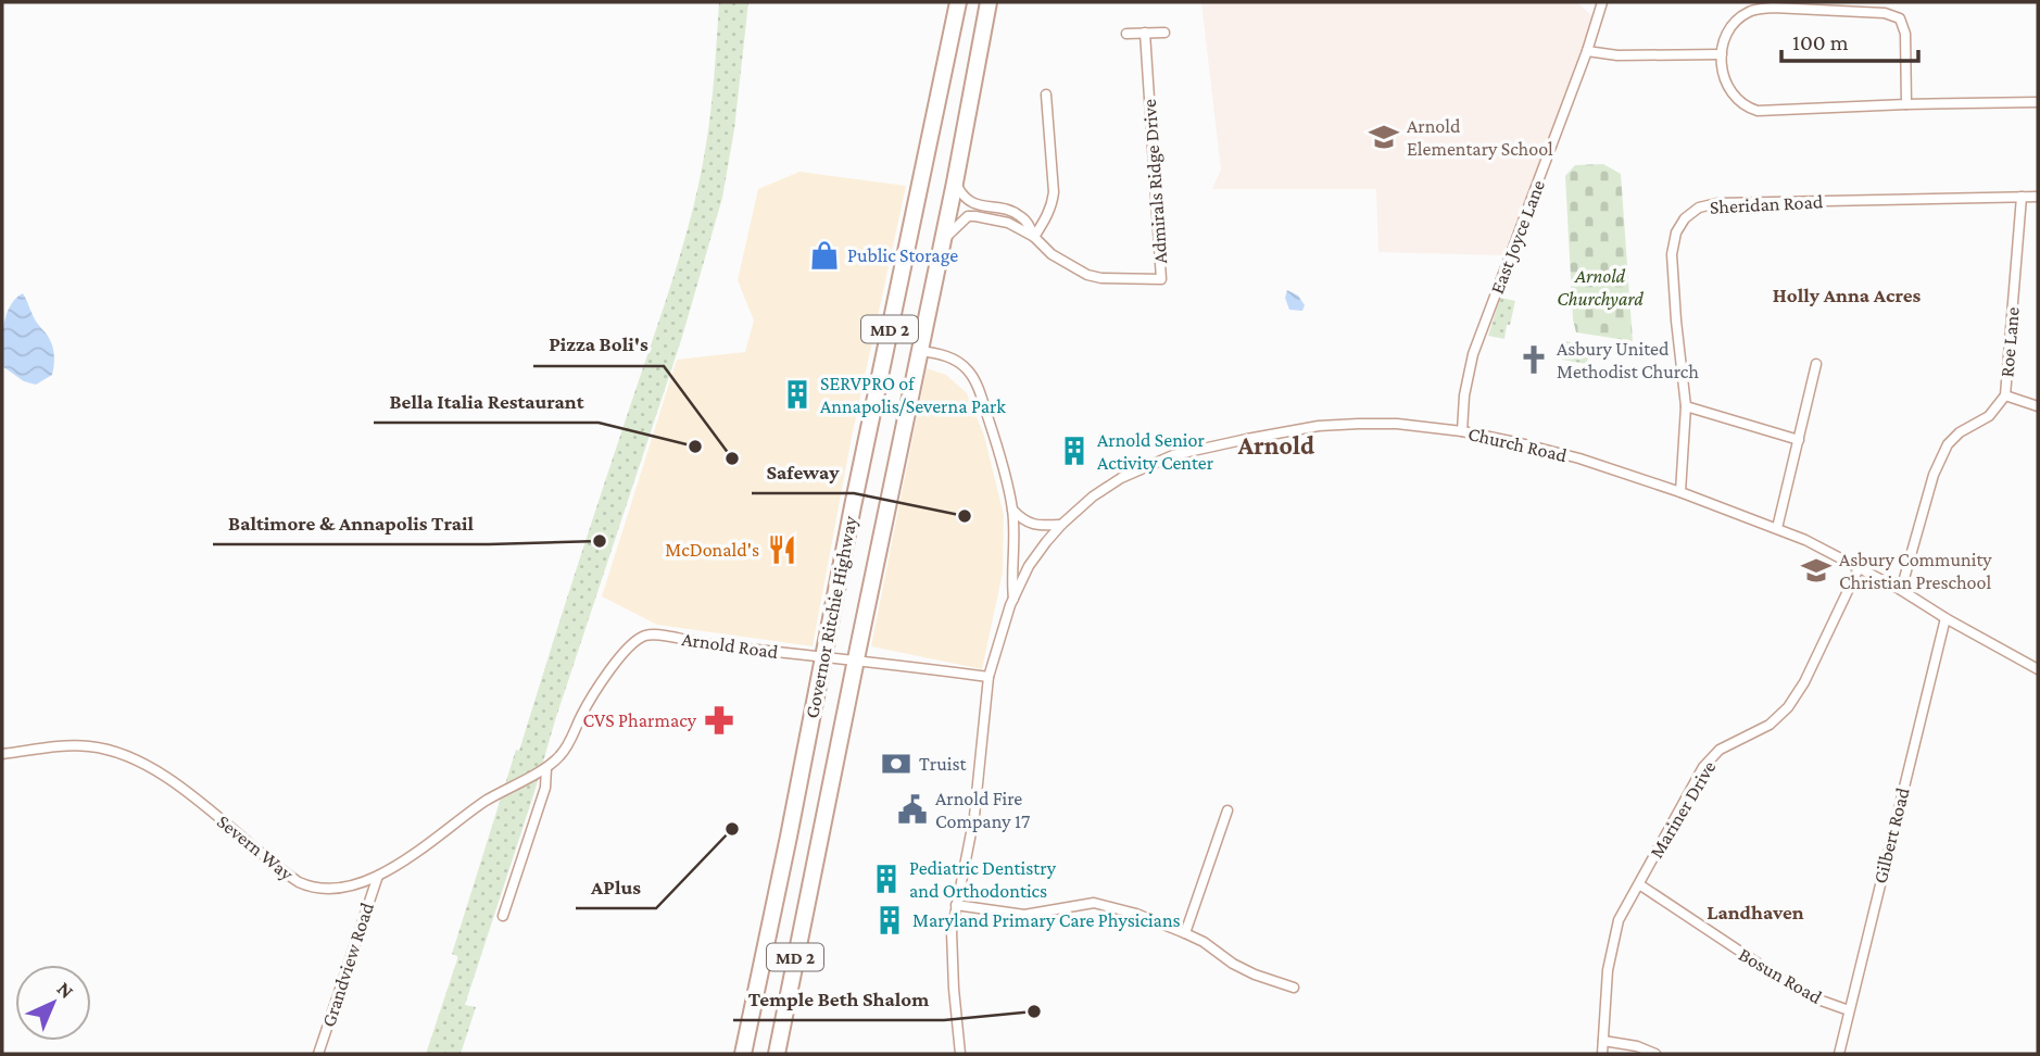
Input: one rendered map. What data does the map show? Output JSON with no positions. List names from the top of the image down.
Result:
{
  "streets": {
    "highway": ["MD 2", "Governor Ritchie Highway"],
    "street": [
      "Admirals Ridge Drive",
      "Sheridan Road",
      "East Joyce Lane",
      "Roe Lane",
      "Church Road",
      "Arnold Road",
      "Mariner Drive",
      "Gilbert Road",
      "Severn Way",
      "Grandview Road",
      "Bosun Road"
    ]
  },
  "crossings": [
    ["Admirals Ridge Drive", "Governor Ritchie Highway"],
    ["Sheridan Road", "Roe Lane"],
    ["Sheridan Road", "Church Road"],
    ["East Joyce Lane", "Church Road"],
    ["Roe Lane", "Church Road"],
    ["Church Road", "Mariner Drive"],
    ["Church Road", "Gilbert Road"],
    ["Governor Ritchie Highway", "Arnold Road"],
    ["Arnold Road", "Severn Way"],
    ["Mariner Drive", "Bosun Road"],
    ["Gilbert Road", "Bosun Road"],
    ["Severn Way", "Grandview Road"]
  ],
  "districts": ["Holly Anna Acres", "Arnold", "Landhaven"],
  "parks": ["Arnold Churchyard"],
  "places": {
    "school or university": ["Arnold Elementary School", "Asbury Community Christian Preschool"],
    "shop": ["Public Storage"],
    "church": ["Asbury United Methodist Church"],
    "building": [
      "SERVPRO of Annapolis/Severna Park",
      "Arnold Senior Activity Center",
      "Pediatric Dentistry and Orthodontics",
      "Maryland Primary Care Physicians"
    ],
    "other": [
      "Bella Italia Restaurant",
      "Pizza Boli's",
      "Safeway",
      "Baltimore & Annapolis Trail",
      "APlus",
      "Temple Beth Shalom"
    ],
    "restaurant": ["McDonald's"],
    "pharmacy": ["CVS Pharmacy"],
    "bank": ["Truist"],
    "public building": ["Arnold Fire Company 17"]
  },
  "scale_bar": "100 m",
  "north": "top right"
}
